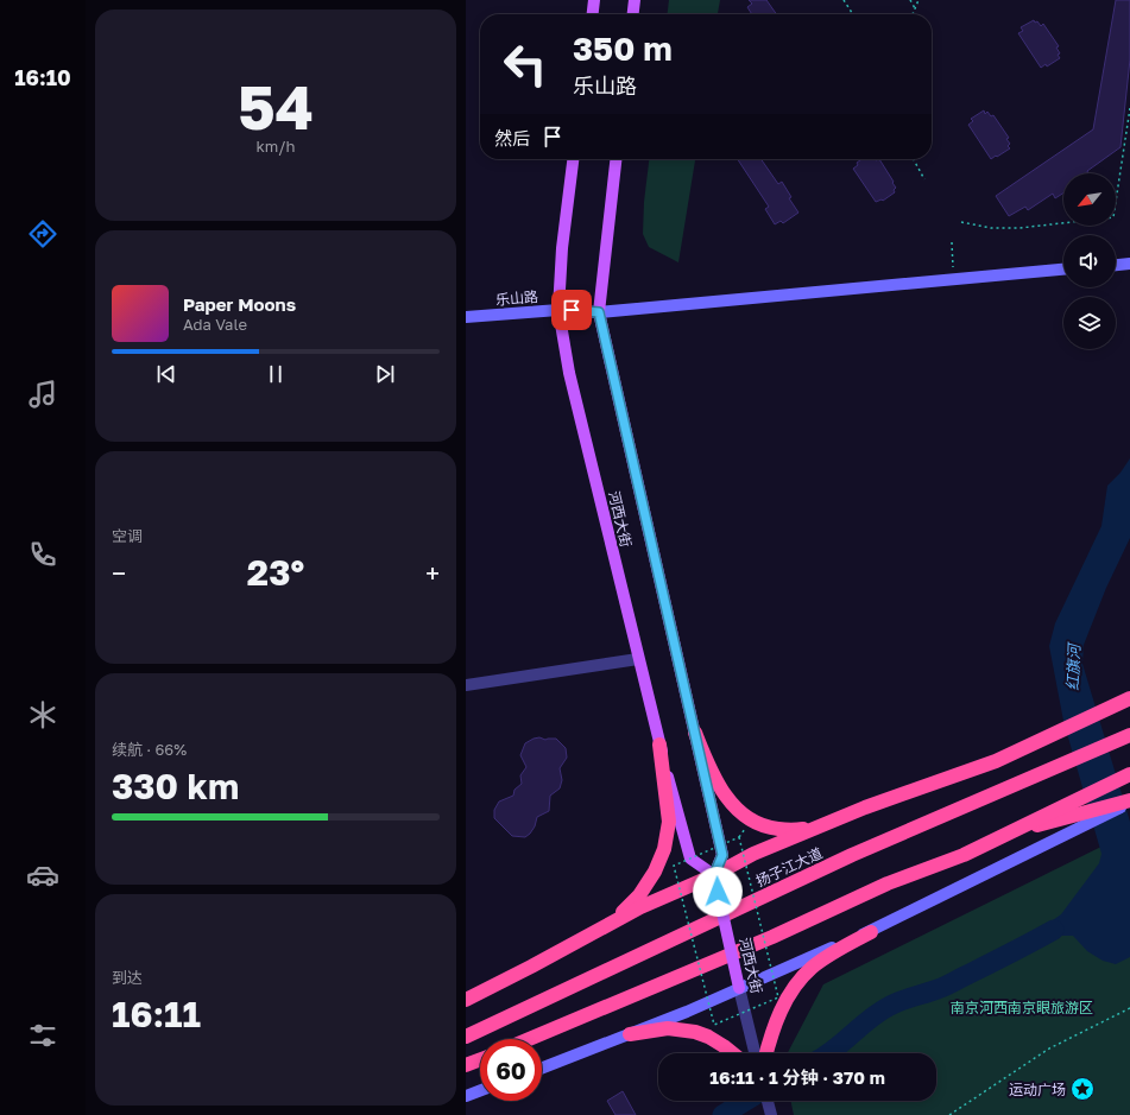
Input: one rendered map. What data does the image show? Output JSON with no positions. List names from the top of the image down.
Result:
{
  "streets": {
    "highway": ["扬子江大道"],
    "main road": ["河西大街"],
    "street": ["乐山路"]
  },
  "crossings": [
    ["乐山路", "河西大街"]
  ],
  "water": ["红旗河"],
  "parks": ["南京河西南京眼旅游区"],
  "places": {
    "place": ["运动广场"]
  },
  "north": "bottom left",
  "page": {
    "tabs": "16:10",
    "tile": [
      ["54", "km/h"],
      "空调",
      ["续航 · 66%", "330 km"],
      ["到达", "16:11"]
    ],
    "turn": ["350 m", "乐山路"],
    "then": "然后",
    "song": ["Paper Moons", "Ada Vale"],
    "heat": ["−", "23°", "+"],
    "limit": "60",
    "trip": "16:11 · 1 分钟 · 370 m"
  }
}
